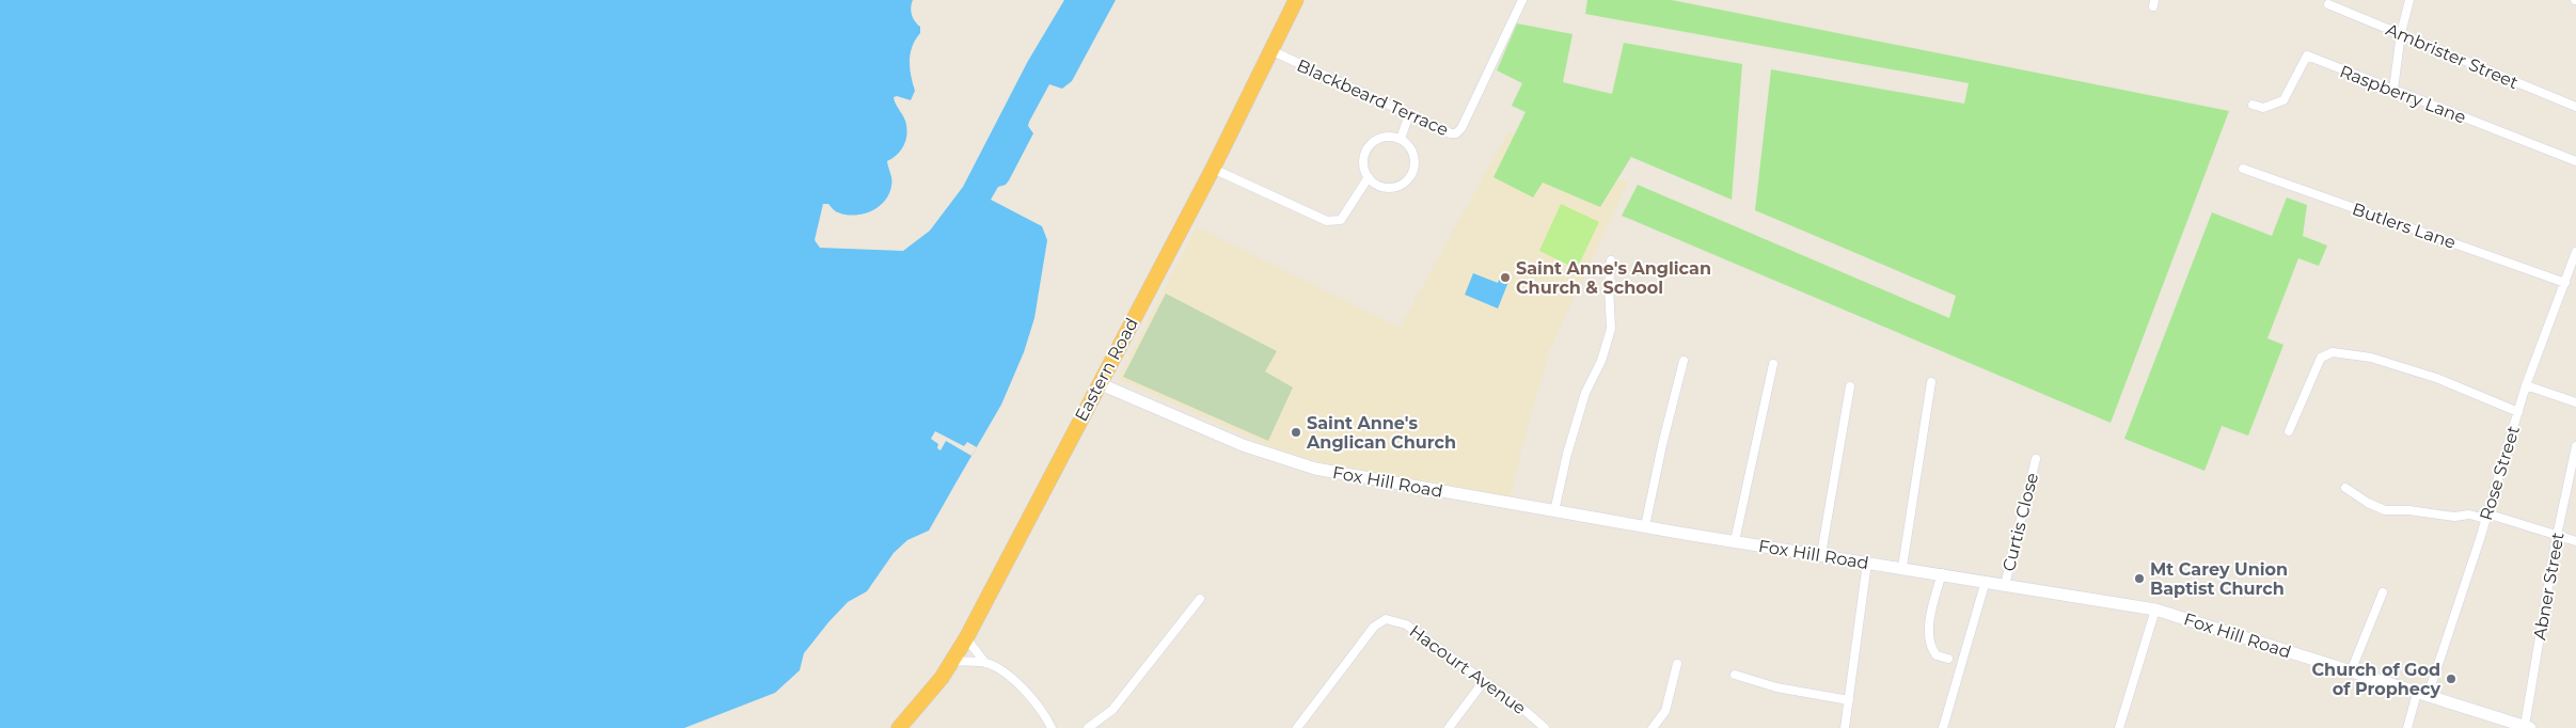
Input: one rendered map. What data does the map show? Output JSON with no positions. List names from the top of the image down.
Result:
{
  "streets": {
    "highway": ["Eastern Road"],
    "main road": ["Fox Hill Road"],
    "street": [
      "Ambrister Street",
      "Raspberry Lane",
      "Blackbeard Terrace",
      "Butlers Lane",
      "Rose Street",
      "Curtis Close",
      "Abner Street",
      "Hacourt Avenue"
    ]
  },
  "crossings": [
    ["Blackbeard Terrace", "Eastern Road"],
    ["Butlers Lane", "Rose Street"],
    ["Eastern Road", "Fox Hill Road"],
    ["Rose Street", "Fox Hill Road"],
    ["Fox Hill Road", "Curtis Close"],
    ["Fox Hill Road", "Abner Street"]
  ],
  "places": [
    "Saint Anne's Anglican Church & School",
    "Saint Anne's Anglican Church",
    "Mt Carey Union Baptist Church",
    "Church of God of Prophecy"
  ]
}
